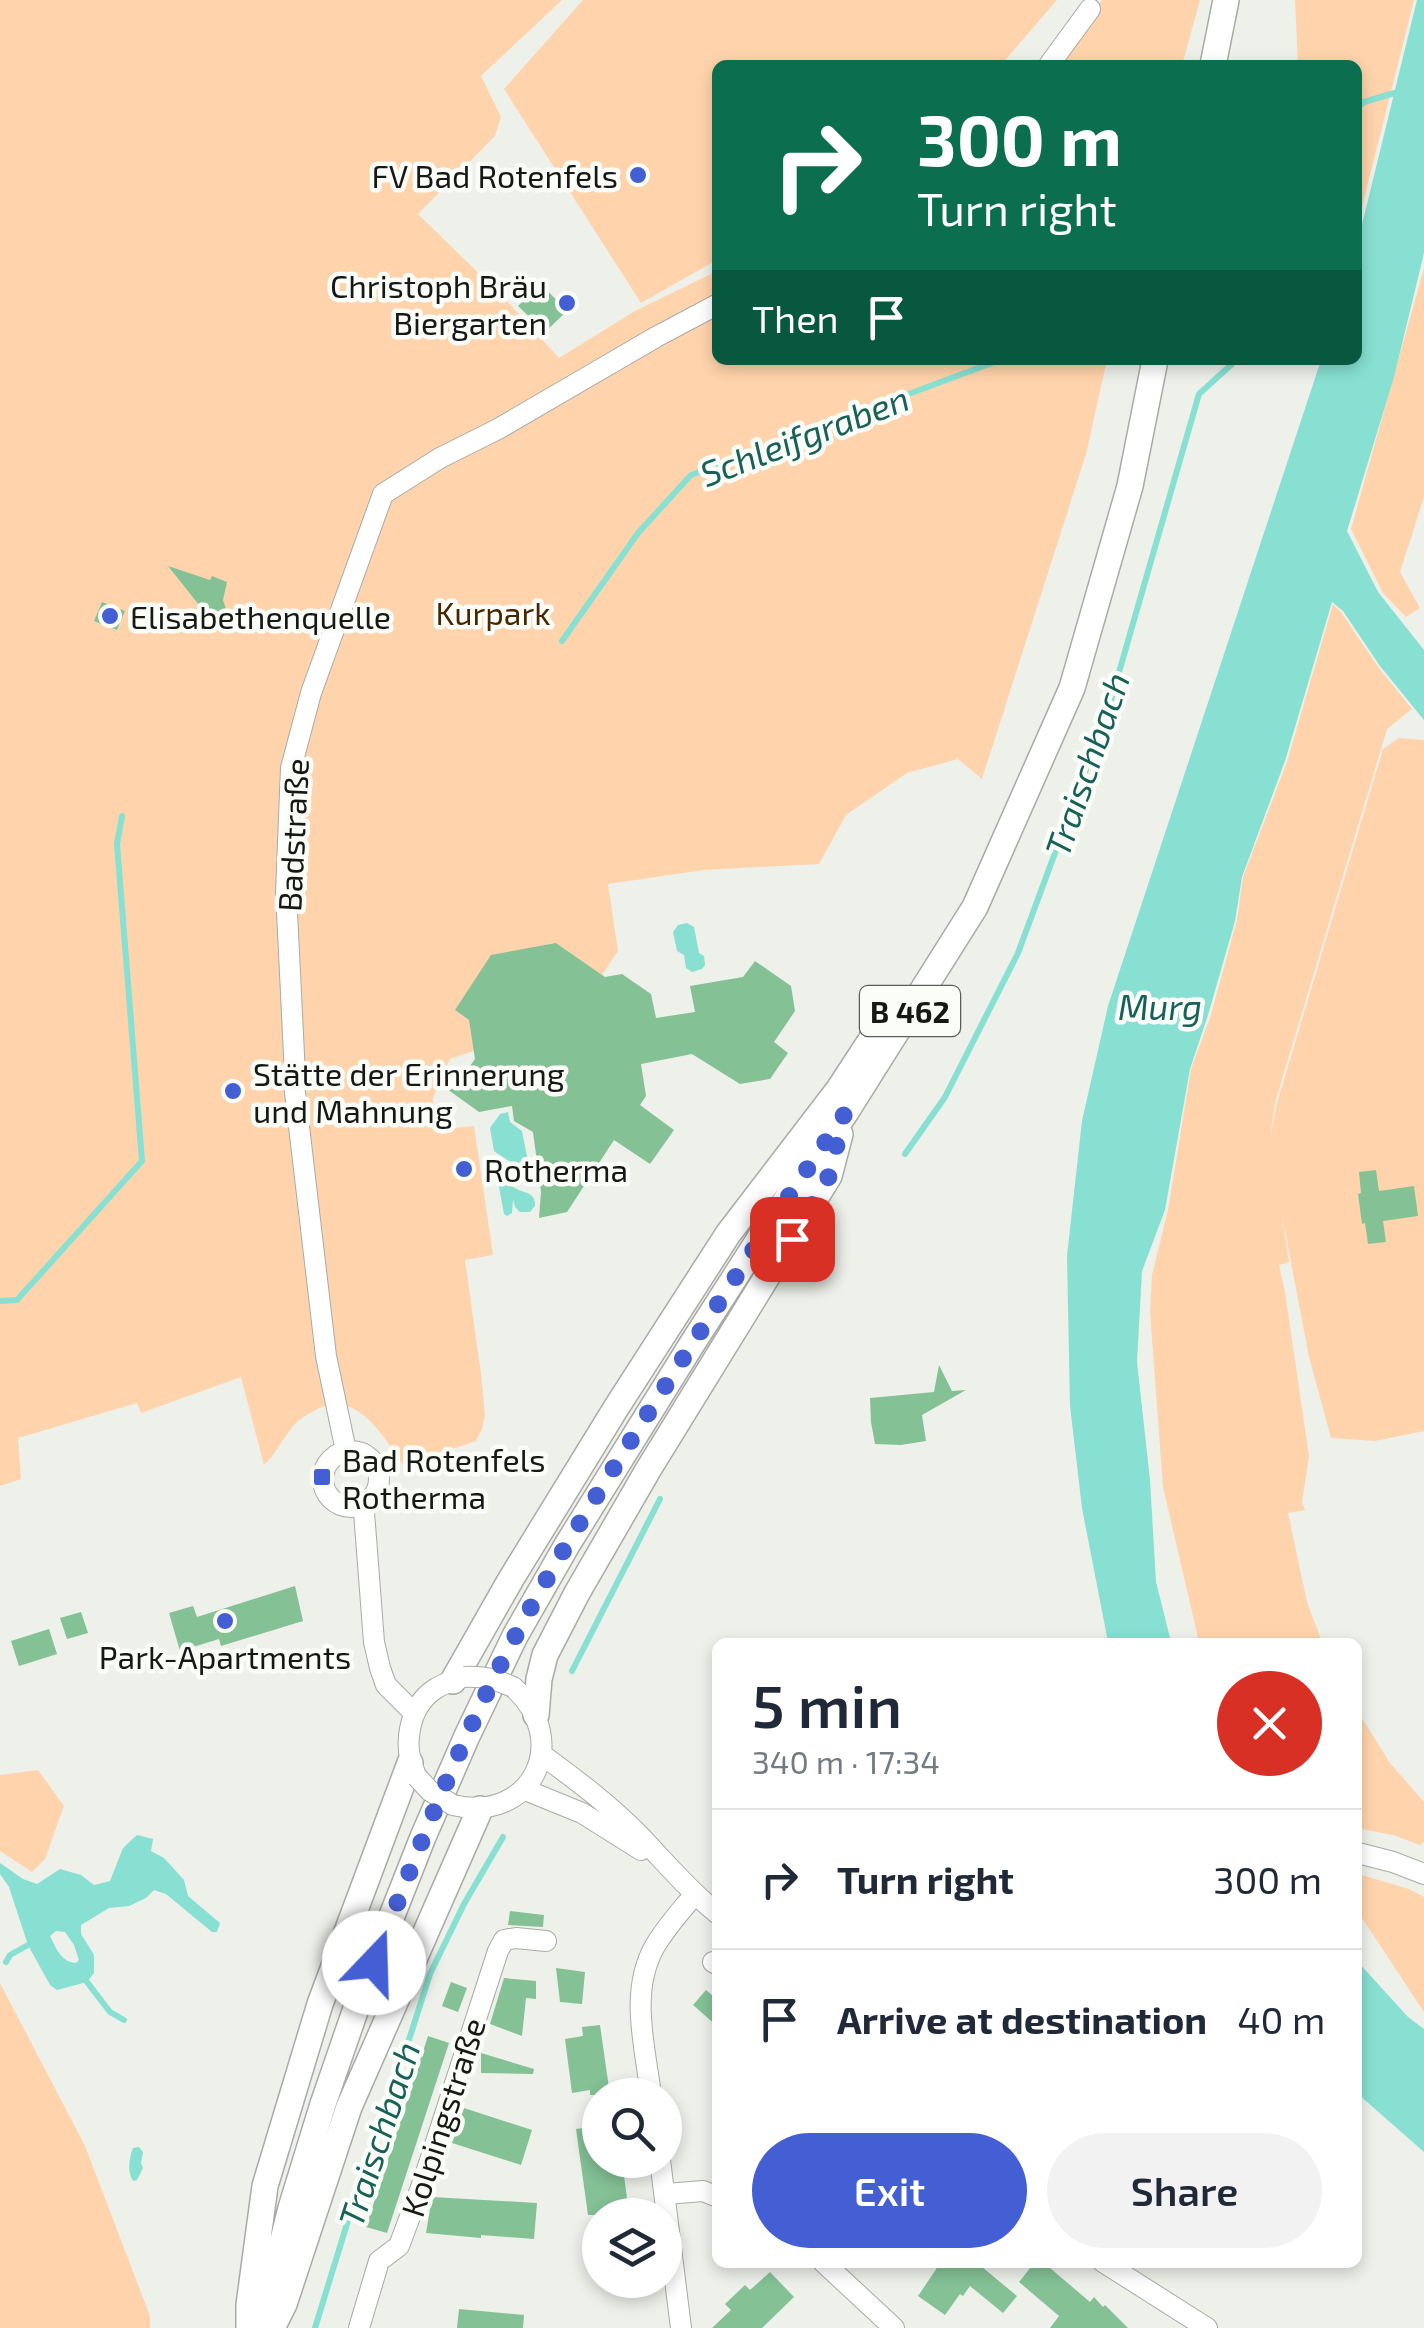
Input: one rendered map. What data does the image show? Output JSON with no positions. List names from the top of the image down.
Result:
{
  "streets": {
    "main road": ["B 462"],
    "street": ["Badstraße", "Kolpingstraße"]
  },
  "water": ["Schleifgraben", "Traischbach", "Murg"],
  "parks": ["Kurpark"],
  "places": {
    "other": [
      "FV Bad Rotenfels",
      "Christoph Bräu Biergarten",
      "Elisabethenquelle",
      "Stätte der Erinnerung und Mahnung",
      "Rotherma",
      "Park-Apartments"
    ],
    "transit": ["Bad Rotenfels Rotherma"]
  },
  "page": {
    "turn": ["300 m", "Turn right"],
    "then": "Then",
    "heading": ["5 min", "340 m · 17:34"],
    "list": [
      {
        "name": "Turn right",
        "value": "300 m"
      },
      {
        "name": "Arrive at destination",
        "value": "40 m"
      }
    ],
    "buttons": ["Exit", "Share"]
  }
}
